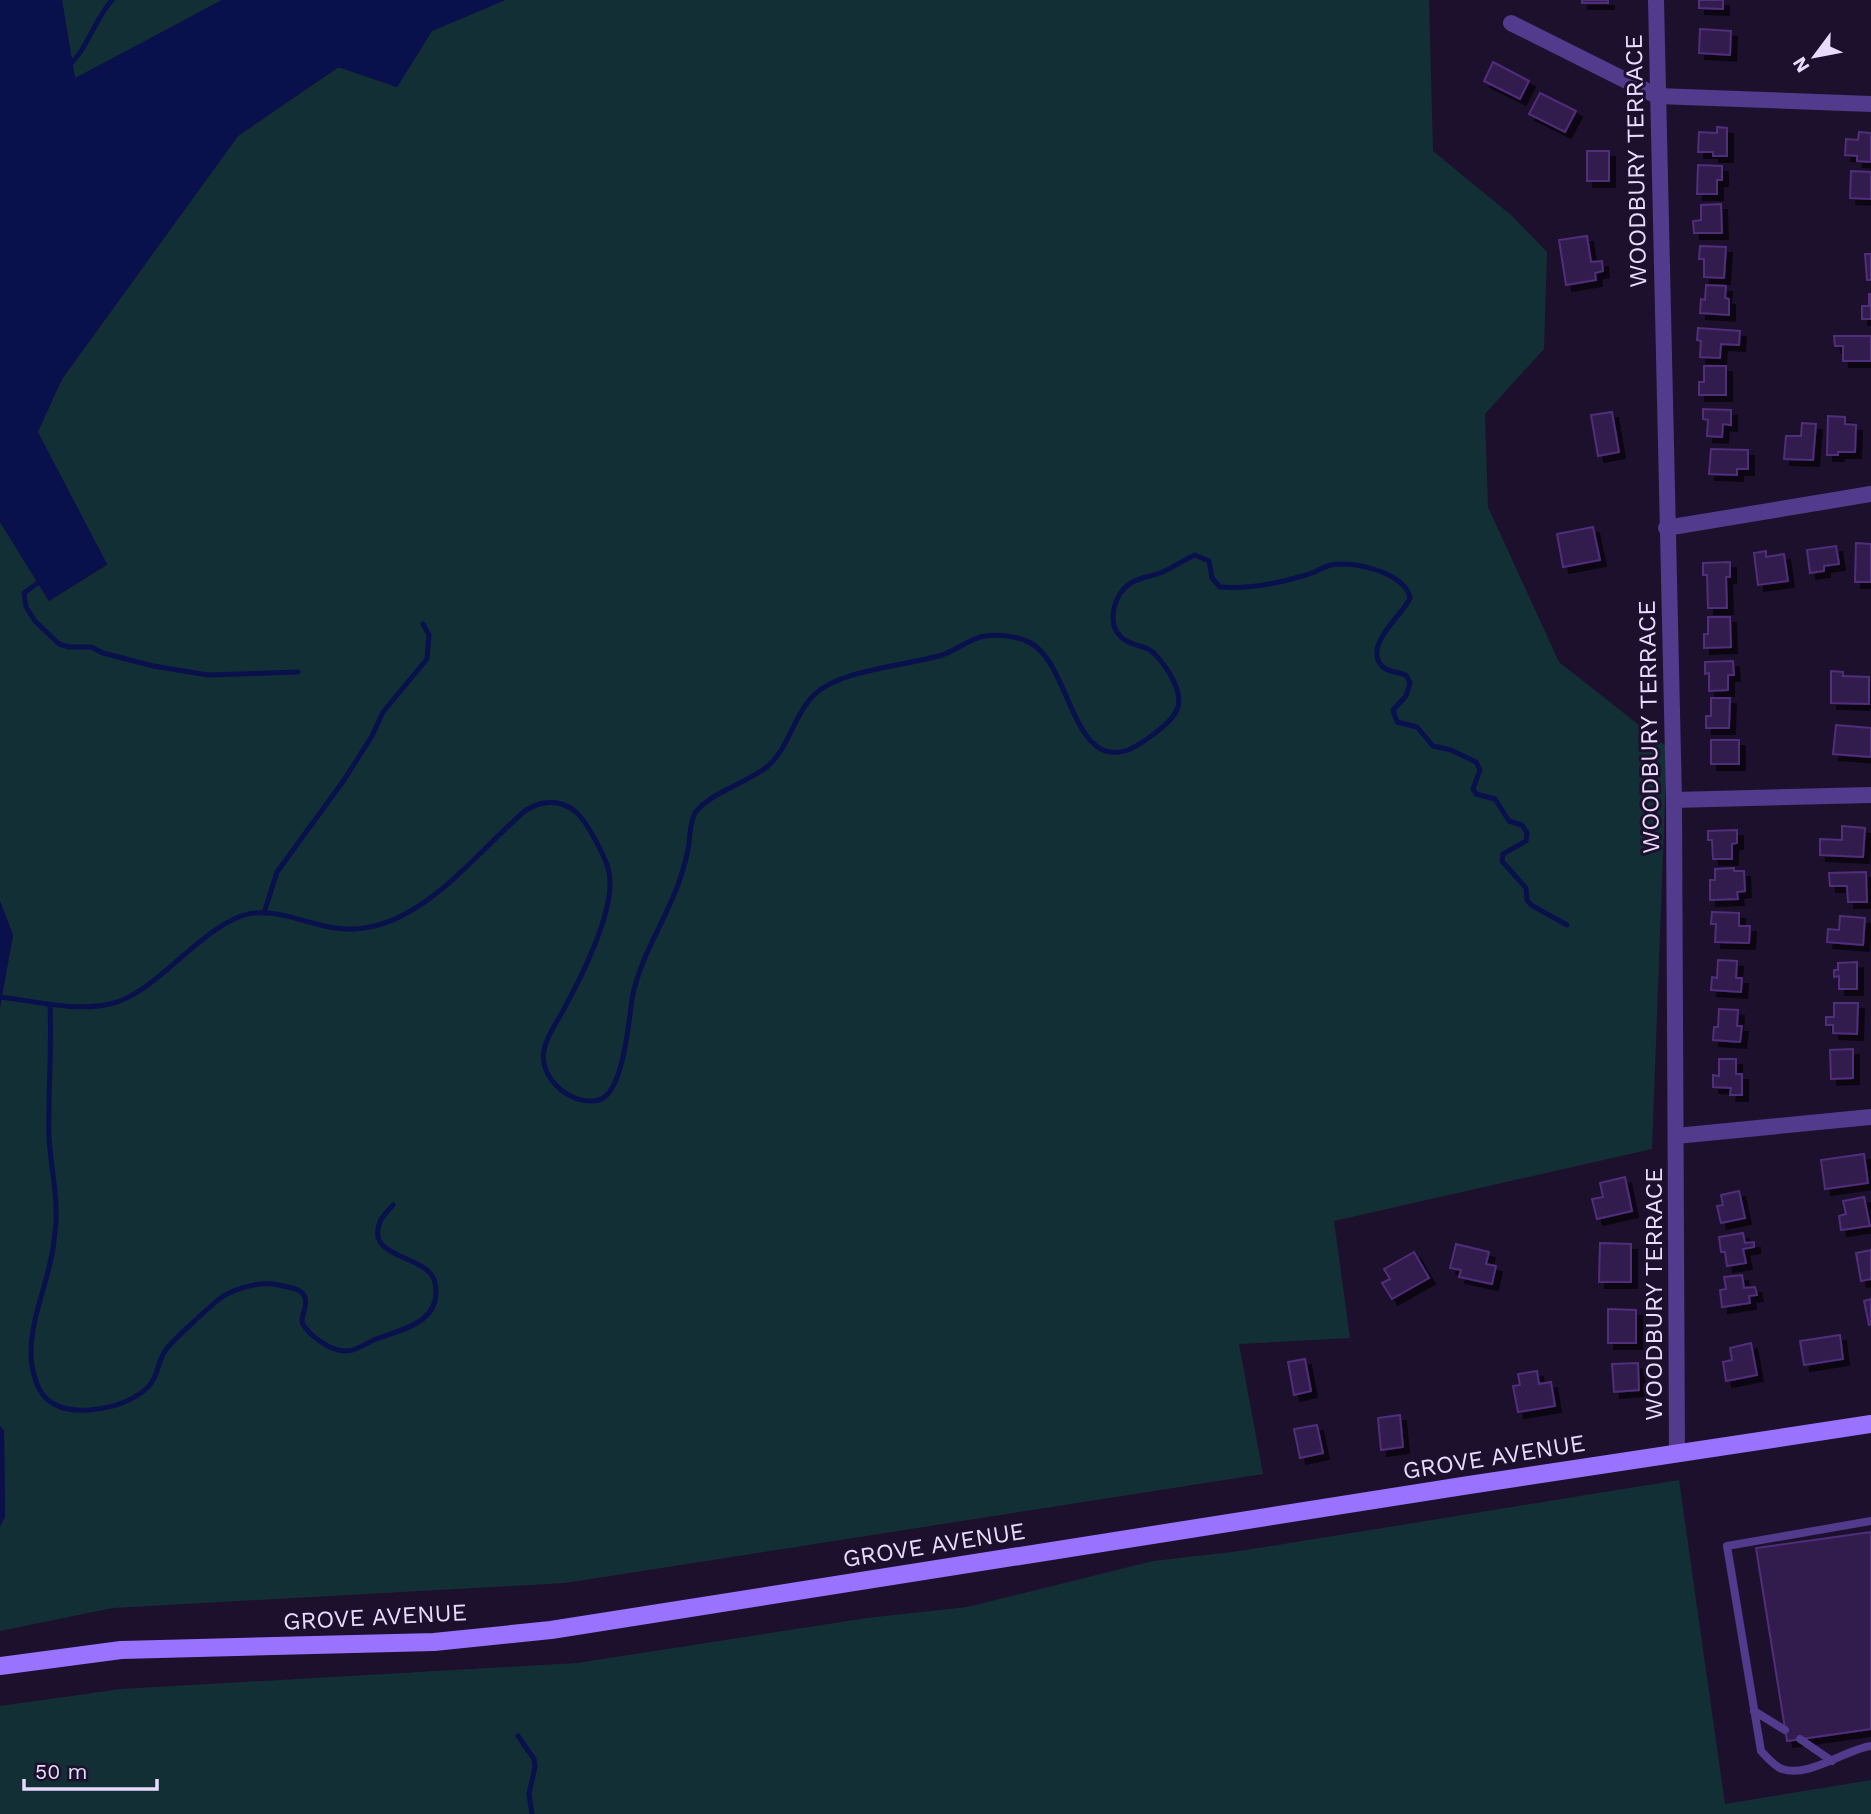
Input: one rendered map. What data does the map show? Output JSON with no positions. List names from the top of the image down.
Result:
{
  "streets": {
    "main road": ["GROVE AVENUE"],
    "street": ["WOODBURY TERRACE"]
  },
  "crossings": [
    ["WOODBURY TERRACE", "GROVE AVENUE"]
  ],
  "scale_bar": "50 m",
  "north": "bottom left"
}
